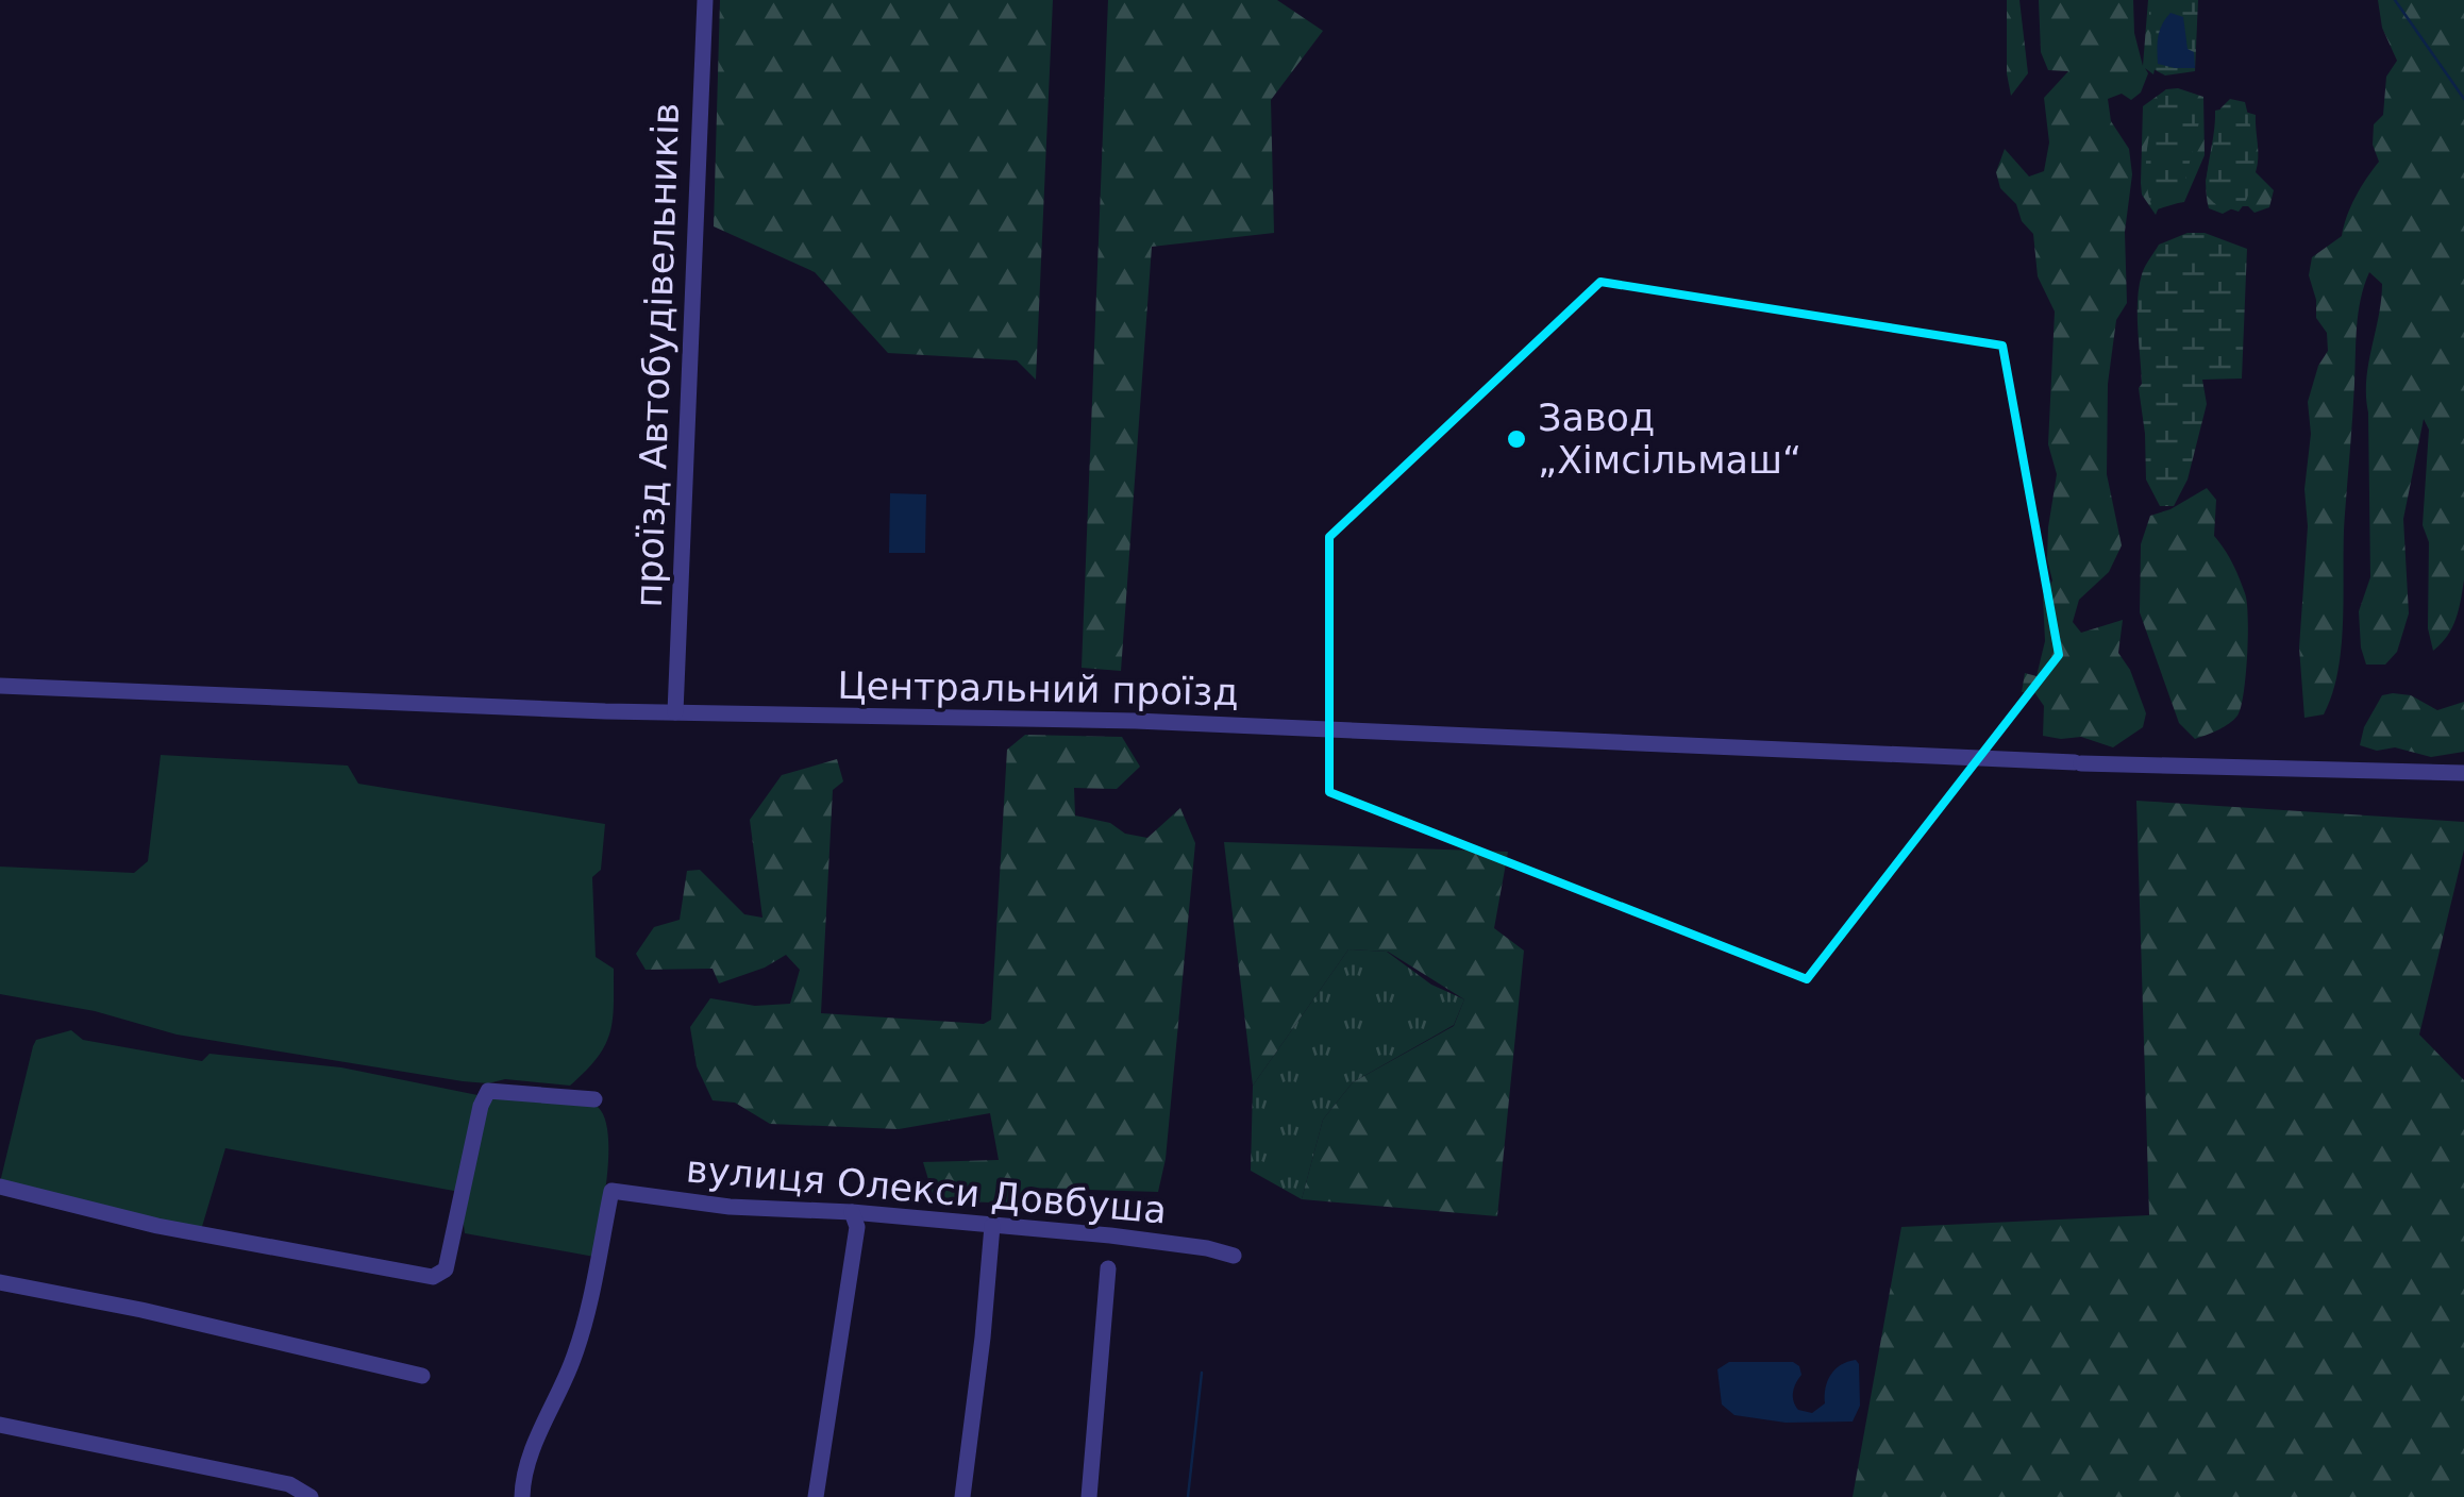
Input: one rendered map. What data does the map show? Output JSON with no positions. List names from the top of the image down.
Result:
{
  "streets": {
    "street": ["проїзд Автобудівельників", "Центральний проїзд", "вулиця Олекси Довбуша"]
  },
  "crossings": [
    ["проїзд Автобудівельників", "Центральний проїзд"]
  ],
  "places": ["Завод „Хімсільмаш“"]
}
